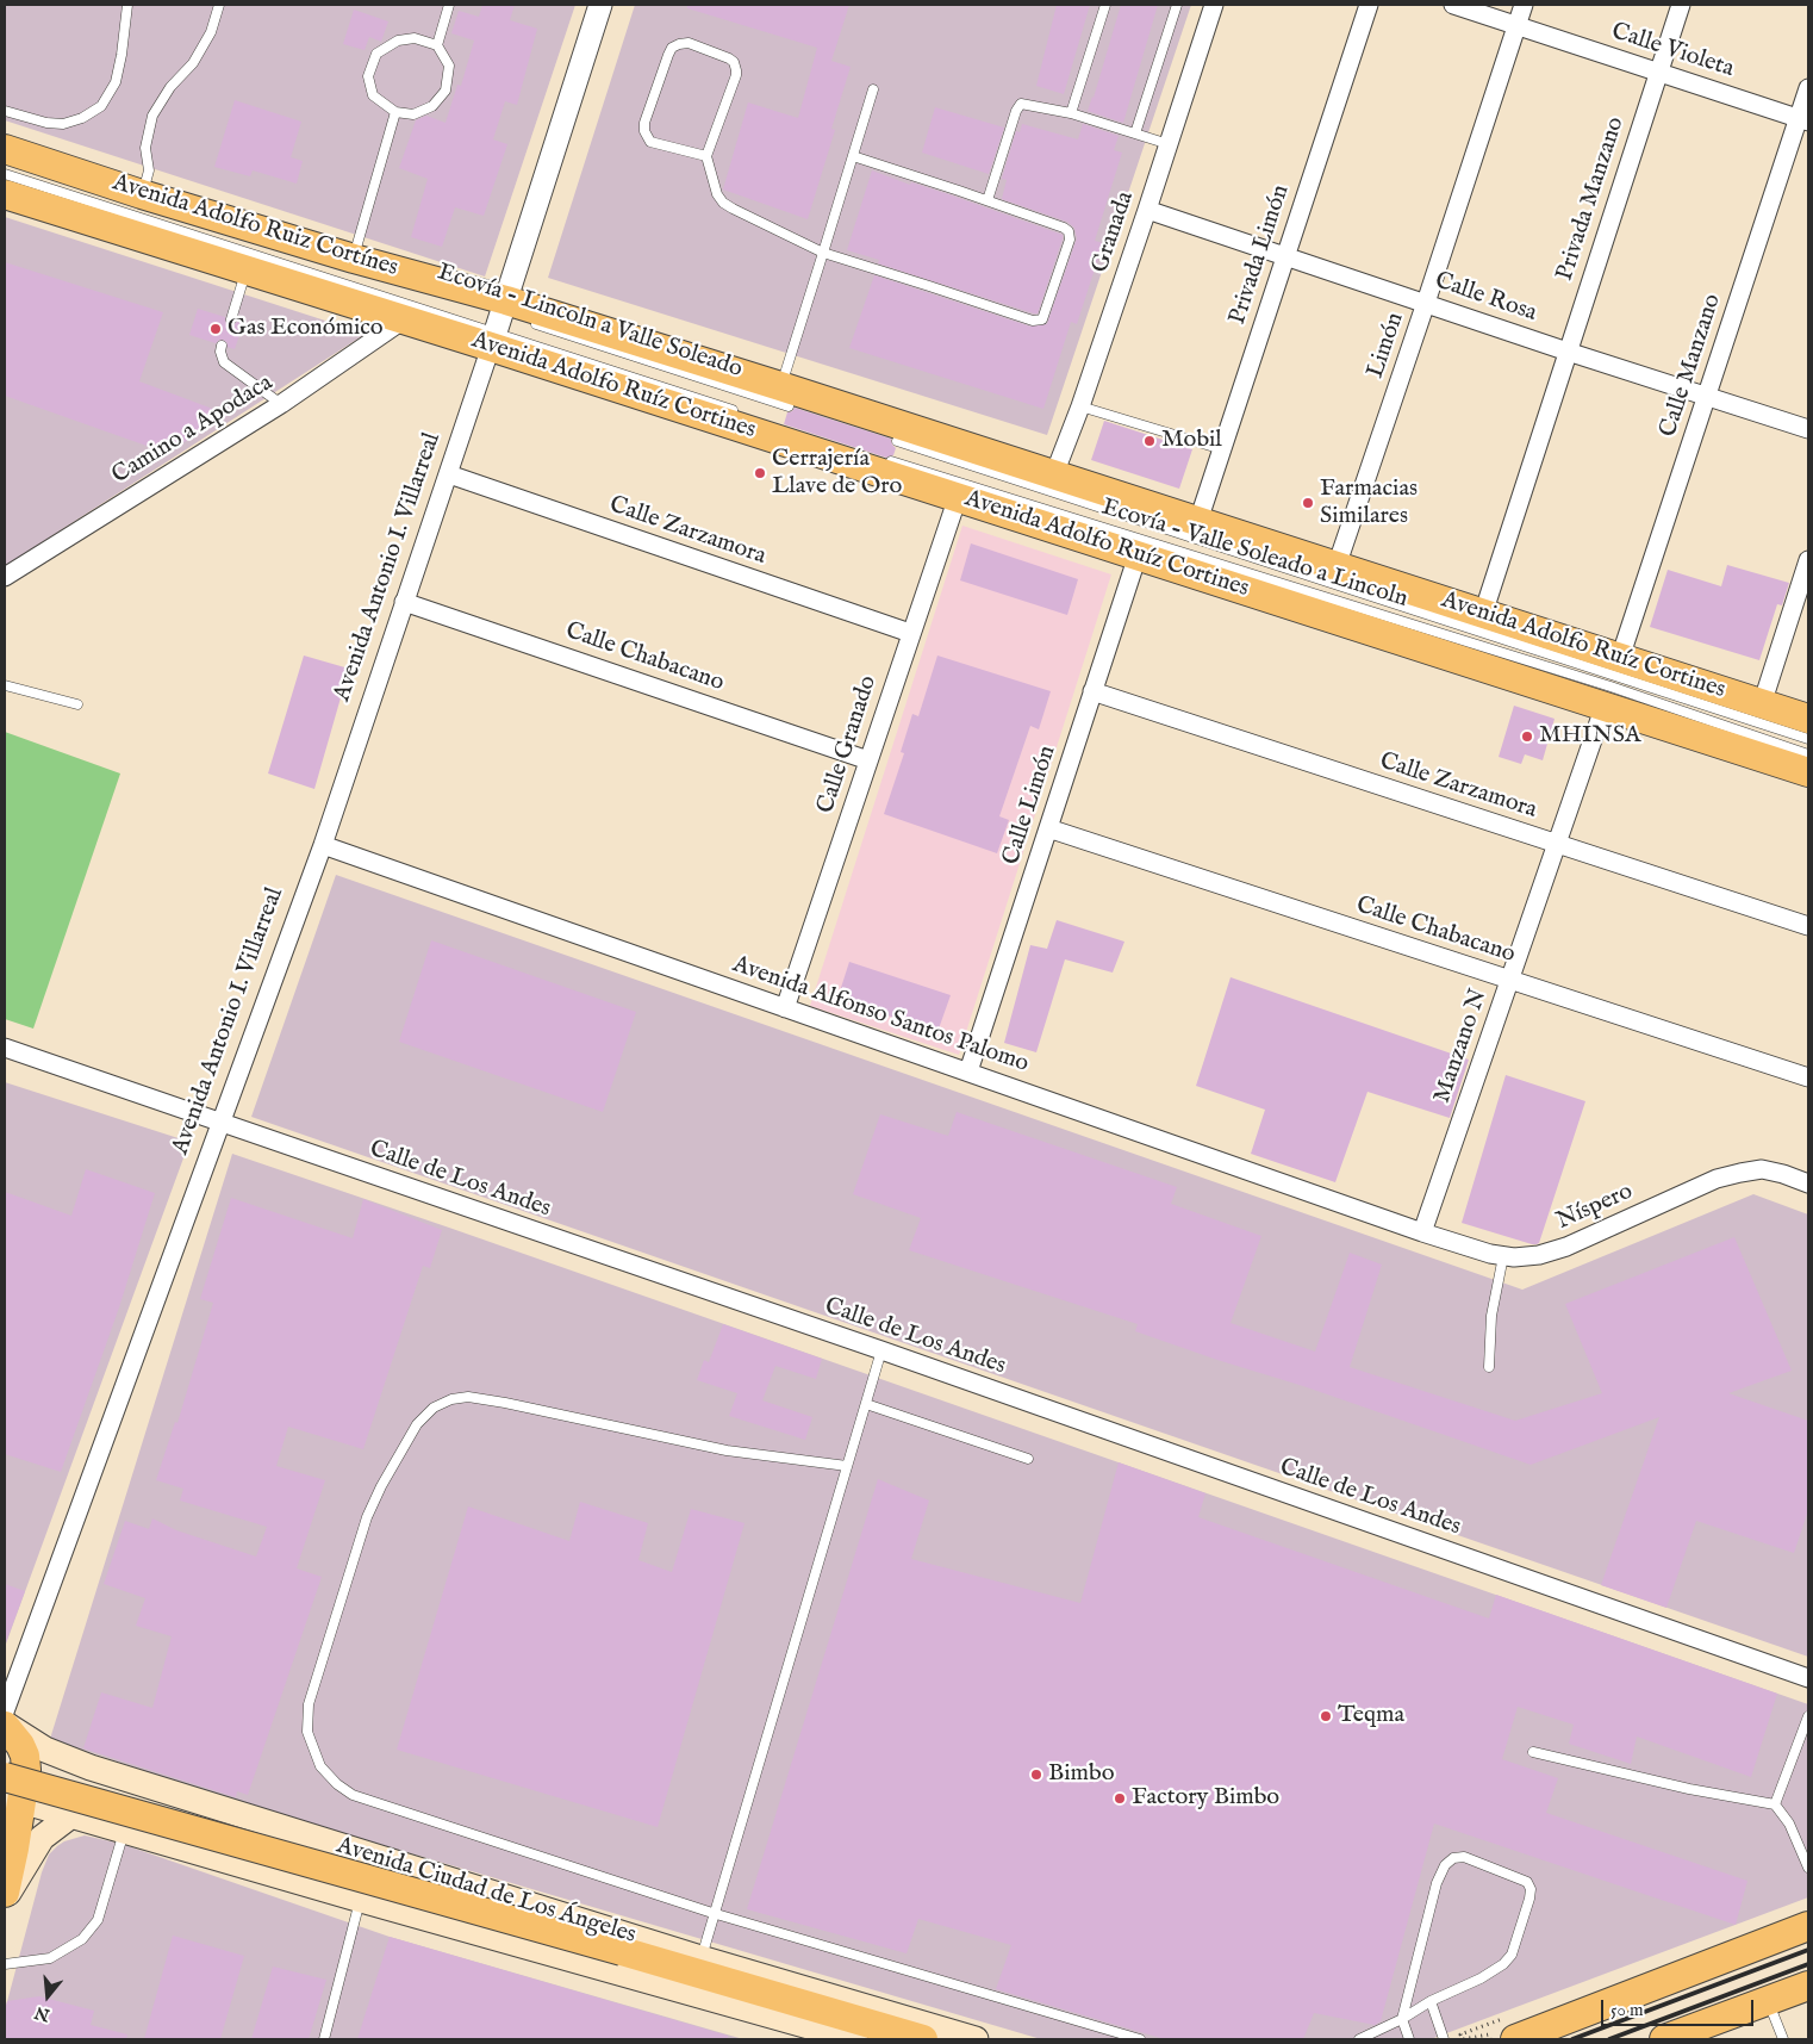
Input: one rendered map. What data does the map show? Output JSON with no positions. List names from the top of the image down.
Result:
{
  "streets": {
    "main road": ["Avenida Adolfo Ruiz Cortínes", "Avenida Adolfo Ruíz Cortines", "Avenida Ciudad de Los Ángeles"],
    "street": [
      "Calle Violeta",
      "Privada Manzano",
      "Granada",
      "Privada Limón",
      "Calle Rosa",
      "Limón",
      "Calle Manzano",
      "Camino a Apodaca",
      "Calle Zarzamora",
      "Avenida Antonio I. Villarreal",
      "Calle Chabacano",
      "Calle Granado",
      "Calle Limón",
      "Avenida Alfonso Santos Palomo",
      "Manzano N",
      "Calle de Los Andes",
      "Níspero"
    ],
    "lane": ["Ecovía - Lincoln a Valle Soleado", "Ecovía - Valle Soleado a Lincoln"]
  },
  "crossings": [
    ["Calle Violeta", "Privada Manzano"],
    ["Calle Violeta", "Limón"],
    ["Calle Violeta", "Calle Manzano"],
    ["Privada Manzano", "Calle Rosa"],
    ["Privada Manzano", "Avenida Adolfo Ruíz Cortines"],
    ["Avenida Adolfo Ruiz Cortínes", "Ecovía - Lincoln a Valle Soleado"],
    ["Avenida Adolfo Ruiz Cortínes", "Avenida Adolfo Ruíz Cortines"],
    ["Avenida Adolfo Ruiz Cortínes", "Camino a Apodaca"],
    ["Avenida Adolfo Ruiz Cortínes", "Avenida Antonio I. Villarreal"],
    ["Granada", "Calle Rosa"],
    ["Granada", "Avenida Adolfo Ruíz Cortines"],
    ["Privada Limón", "Calle Rosa"],
    ["Privada Limón", "Avenida Adolfo Ruíz Cortines"],
    ["Calle Rosa", "Limón"],
    ["Calle Rosa", "Calle Manzano"],
    ["Limón", "Avenida Adolfo Ruíz Cortines"],
    ["Calle Manzano", "Avenida Adolfo Ruíz Cortines"],
    ["Avenida Adolfo Ruíz Cortines", "Camino a Apodaca"],
    ["Avenida Adolfo Ruíz Cortines", "Avenida Antonio I. Villarreal"],
    ["Avenida Adolfo Ruíz Cortines", "Calle Granado"],
    ["Avenida Adolfo Ruíz Cortines", "Calle Limón"],
    ["Avenida Adolfo Ruíz Cortines", "Manzano N"],
    ["Calle Zarzamora", "Avenida Antonio I. Villarreal"],
    ["Calle Zarzamora", "Calle Granado"],
    ["Calle Zarzamora", "Calle Limón"],
    ["Calle Zarzamora", "Manzano N"],
    ["Avenida Antonio I. Villarreal", "Calle Chabacano"],
    ["Avenida Antonio I. Villarreal", "Avenida Alfonso Santos Palomo"],
    ["Avenida Antonio I. Villarreal", "Calle de Los Andes"],
    ["Calle Chabacano", "Calle Granado"],
    ["Calle Chabacano", "Calle Limón"],
    ["Calle Chabacano", "Manzano N"],
    ["Calle Granado", "Avenida Alfonso Santos Palomo"],
    ["Calle Limón", "Avenida Alfonso Santos Palomo"],
    ["Avenida Alfonso Santos Palomo", "Manzano N"],
    ["Avenida Alfonso Santos Palomo", "Níspero"],
    ["Manzano N", "Níspero"]
  ],
  "places": [
    "Gas Económico",
    "Mobil",
    "Cerrajería Llave de Oro",
    "Farmacias Similares",
    "MHINSA",
    "Teqma",
    "Bimbo",
    "Factory Bimbo"
  ],
  "scale_bar": "50 m",
  "north": "bottom"
}
